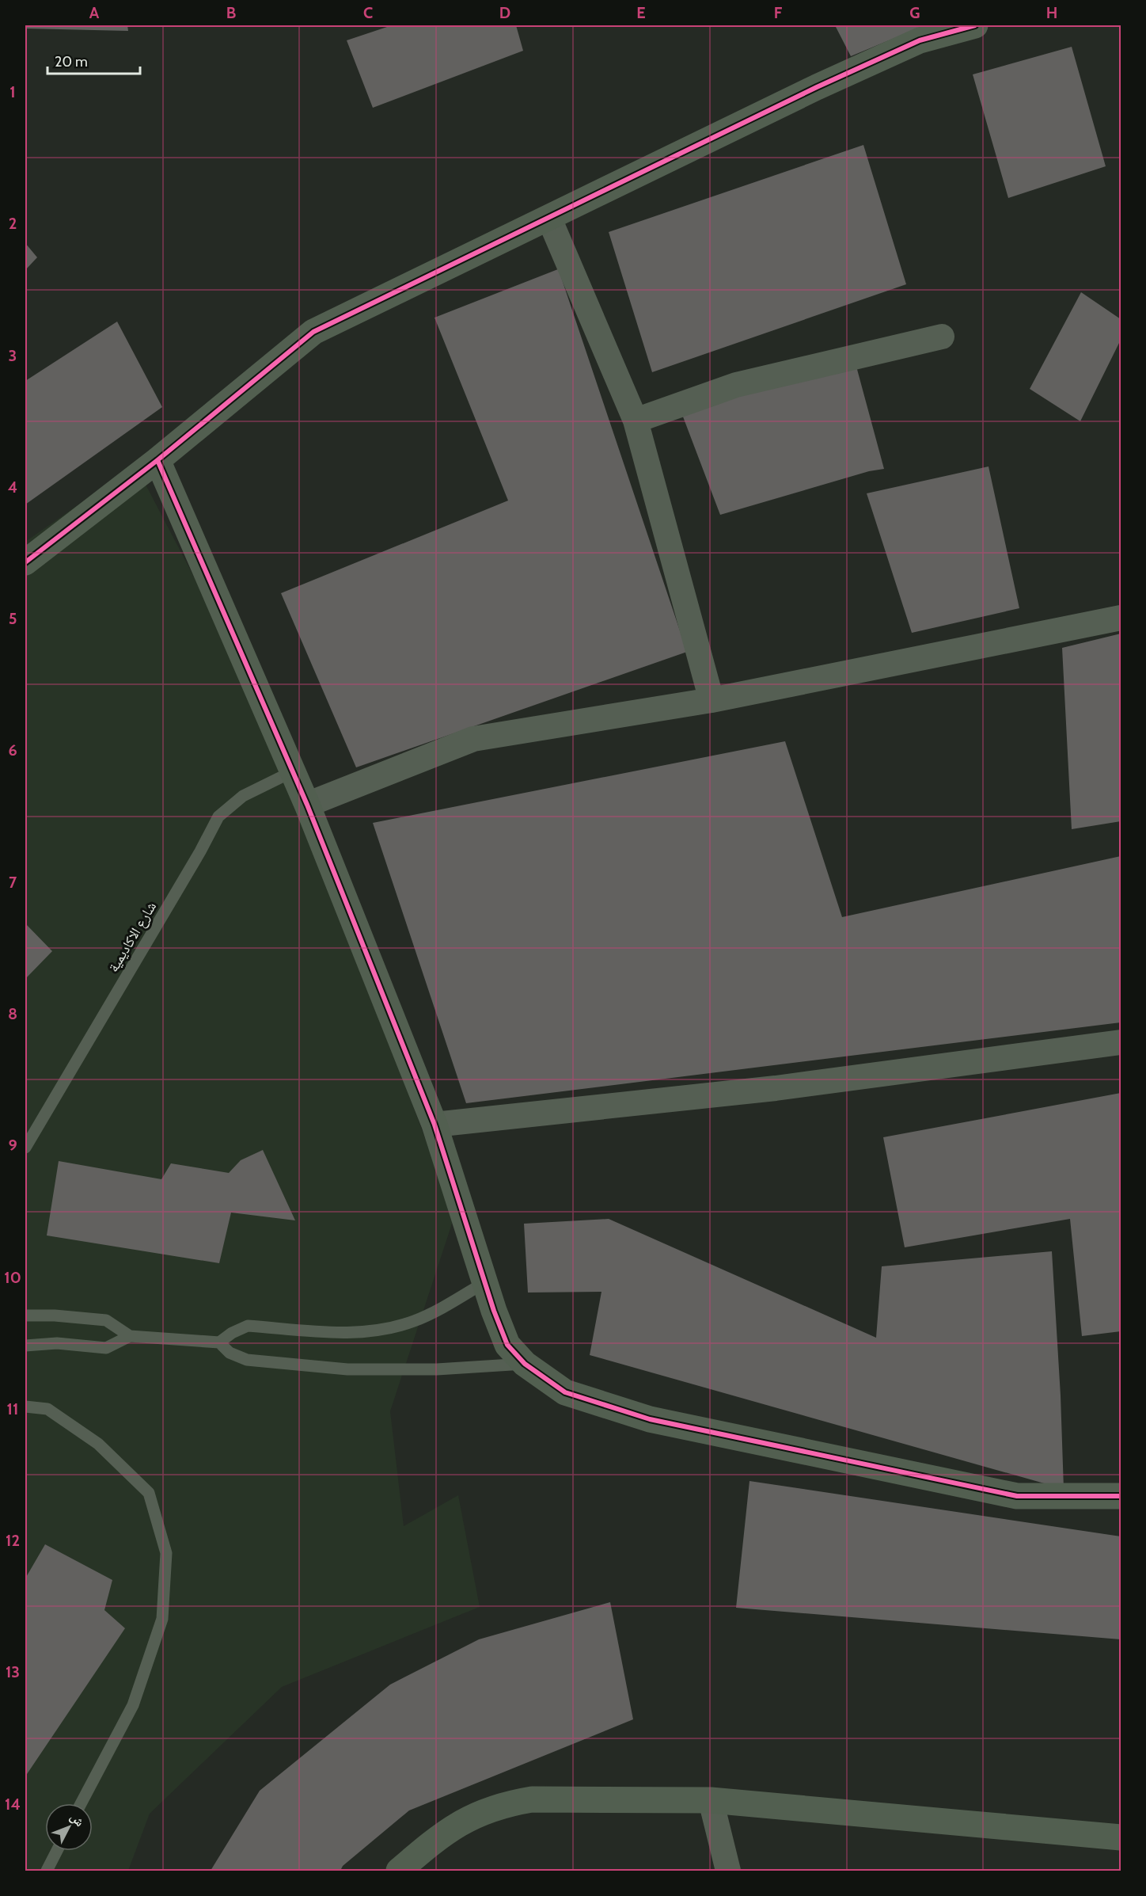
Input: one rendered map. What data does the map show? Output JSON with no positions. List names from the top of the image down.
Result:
{
  "streets": {
    "lane": ["شارع الاكاديمية"]
  },
  "scale_bar": "20 m",
  "north": "top right",
  "grid": {
    "columns": [
      "A",
      "B",
      "C",
      "D",
      "E",
      "F",
      "G",
      "H"
    ],
    "rows": [
      "1",
      "2",
      "3",
      "4",
      "5",
      "6",
      "7",
      "8",
      "9",
      "10",
      "11",
      "12",
      "13",
      "14"
    ]
  }
}
